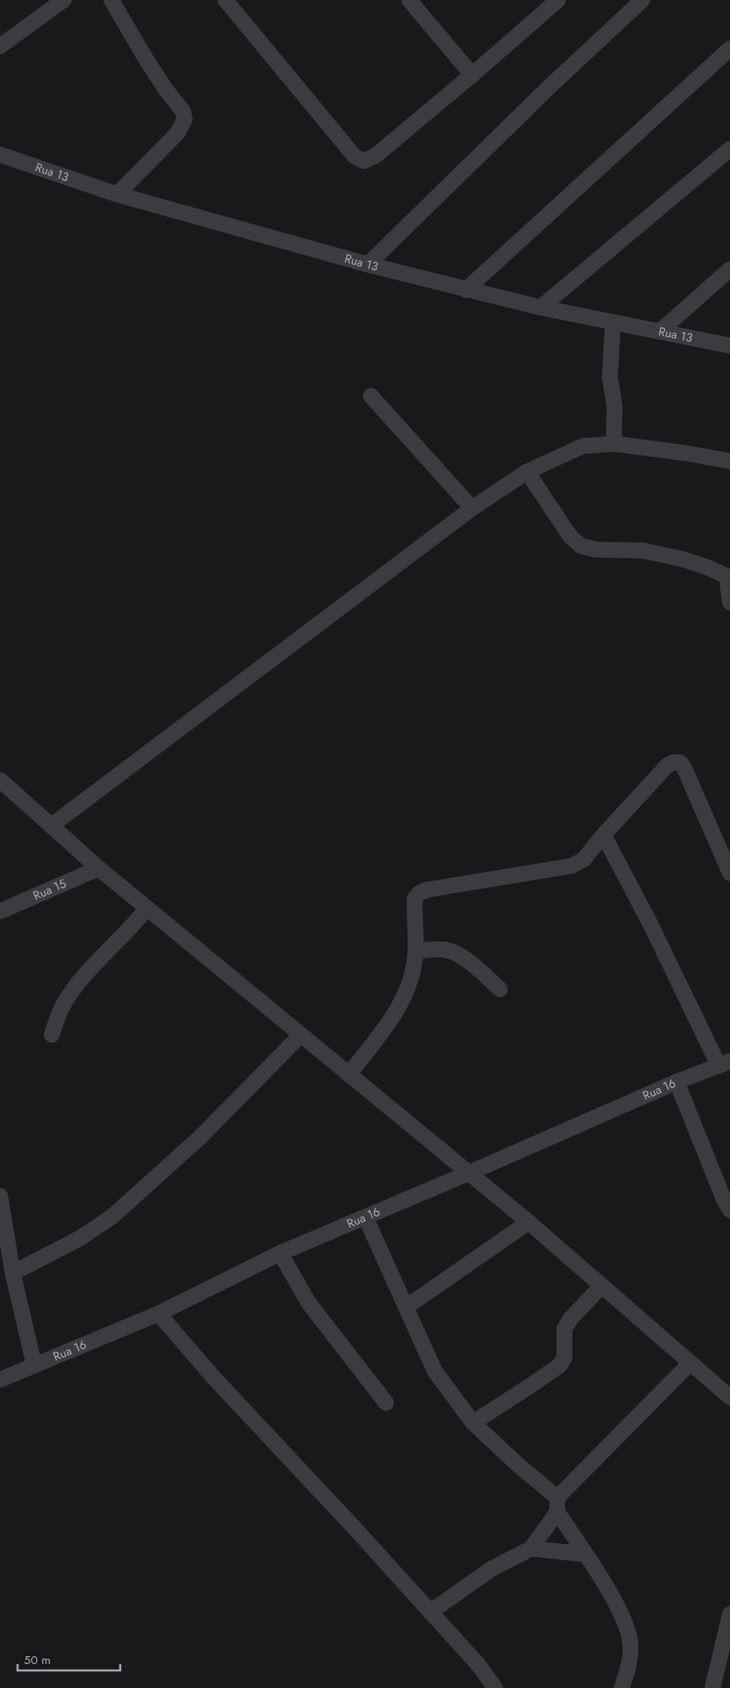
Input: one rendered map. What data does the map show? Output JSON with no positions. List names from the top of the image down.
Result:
{
  "streets": {
    "street": ["Rua 13", "Rua 15", "Rua 16"]
  },
  "scale_bar": "50 m"
}
